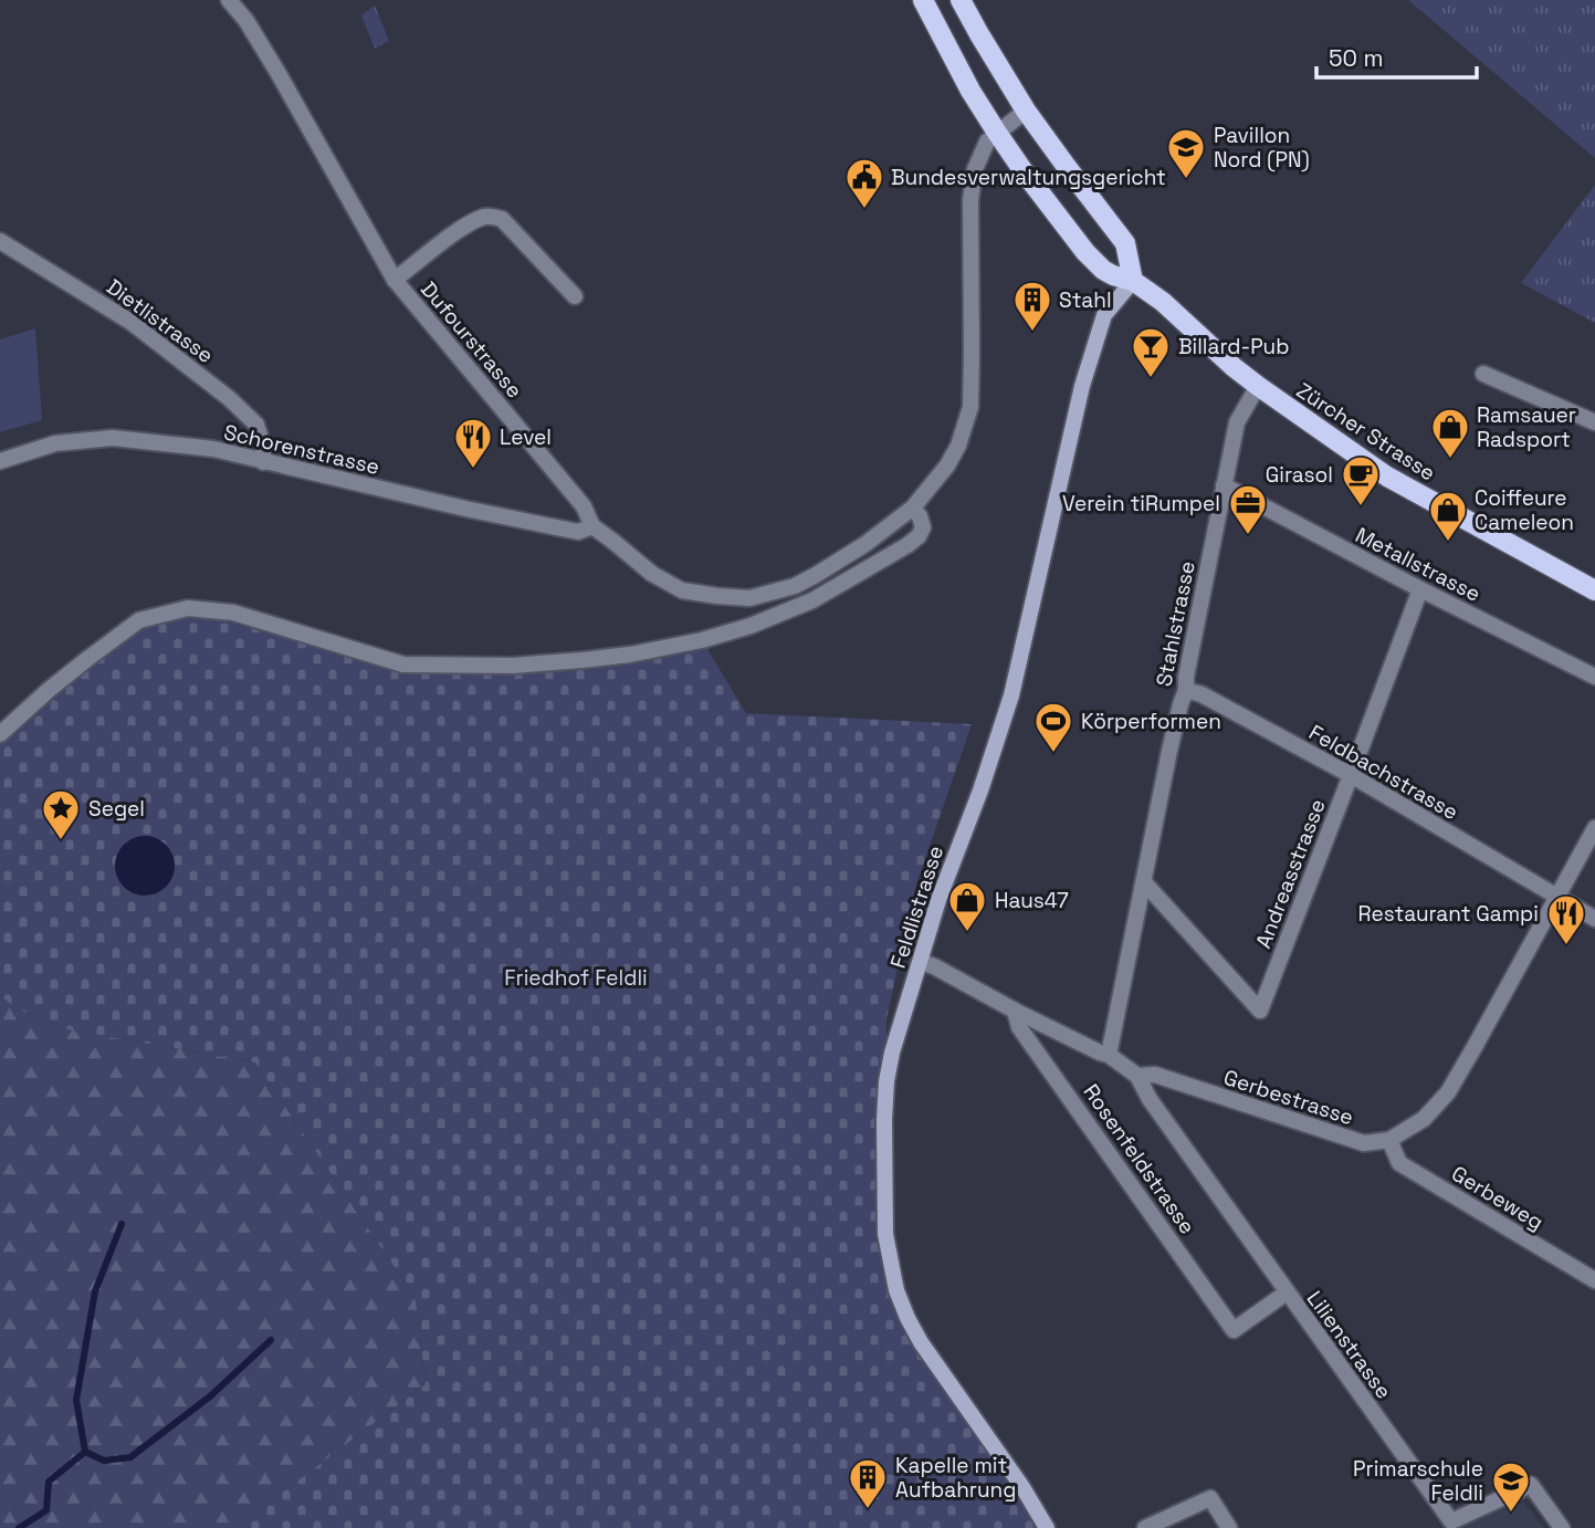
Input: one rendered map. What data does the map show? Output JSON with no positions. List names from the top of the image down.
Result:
{
  "streets": {
    "main road": ["Zürcher Strasse"],
    "street": [
      "Dietlistrasse",
      "Dufourstrasse",
      "Schorenstrasse",
      "Metallstrasse",
      "Stahlstrasse",
      "Feldbachstrasse",
      "Andreasstrasse",
      "Feldlistrasse",
      "Gerbestrasse",
      "Rosenfeldstrasse",
      "Gerbeweg",
      "Lilienstrasse"
    ]
  },
  "crossings": [
    ["Dietlistrasse", "Schorenstrasse"],
    ["Dufourstrasse", "Zürcher Strasse"],
    ["Dufourstrasse", "Schorenstrasse"],
    ["Zürcher Strasse", "Stahlstrasse"],
    ["Zürcher Strasse", "Feldlistrasse"],
    ["Metallstrasse", "Stahlstrasse"],
    ["Metallstrasse", "Andreasstrasse"],
    ["Stahlstrasse", "Feldbachstrasse"],
    ["Stahlstrasse", "Andreasstrasse"],
    ["Stahlstrasse", "Gerbestrasse"],
    ["Feldbachstrasse", "Andreasstrasse"],
    ["Feldlistrasse", "Gerbestrasse"],
    ["Gerbestrasse", "Rosenfeldstrasse"],
    ["Gerbestrasse", "Gerbeweg"],
    ["Gerbestrasse", "Lilienstrasse"],
    ["Rosenfeldstrasse", "Lilienstrasse"]
  ],
  "parks": ["Friedhof Feldli"],
  "places": {
    "school or university": ["Pavillon Nord (PN)", "Primarschule Feldli"],
    "public building": ["Bundesverwaltungsgericht"],
    "building": ["Stahl", "Kapelle mit Aufbahrung"],
    "bar": ["Billard-Pub"],
    "shop": ["Ramsauer Radsport", "Coiffeure Cameleon", "Haus47"],
    "restaurant": ["Level", "Restaurant Gampi"],
    "cafe": ["Girasol"],
    "office": ["Verein tiRumpel"],
    "sports": ["Körperformen"],
    "place": ["Segel"]
  },
  "scale_bar": "50 m"
}
